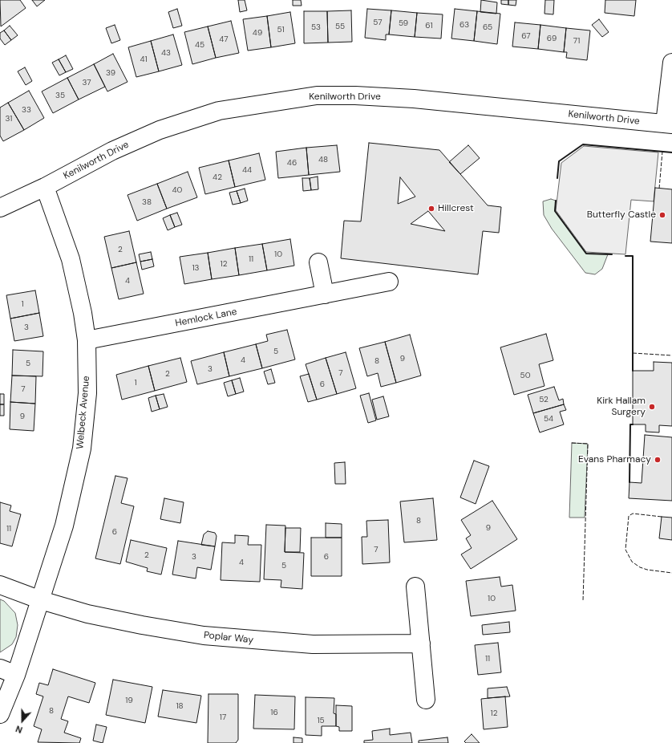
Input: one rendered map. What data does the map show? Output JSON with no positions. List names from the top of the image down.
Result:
{
  "streets": {
    "street": [
      "Kenilworth Drive",
      "Hemlock Lane",
      "Welbeck Avenue",
      "Poplar Way"
    ]
  },
  "crossings": [
    ["Kenilworth Drive", "Welbeck Avenue"],
    ["Hemlock Lane", "Welbeck Avenue"],
    ["Welbeck Avenue", "Poplar Way"]
  ],
  "places": [
    "Hillcrest",
    "Butterfly Castle",
    "Kirk Hallam Surgery",
    "Evans Pharmacy"
  ],
  "house_numbers": [
    "57",
    "59",
    "63",
    "61",
    "55",
    "53",
    "65",
    "51",
    "49",
    "67",
    "69",
    "47",
    "71",
    "45",
    "43",
    "41",
    "39",
    "37",
    "35",
    "33",
    "31",
    "48",
    "46",
    "44",
    "42",
    "40",
    "38",
    "2",
    "10",
    "11",
    "12",
    "13",
    "4",
    "1",
    "3",
    "5",
    "9",
    "4",
    "8",
    "5",
    "3",
    "7",
    "2",
    "50",
    "1",
    "6",
    "7",
    "52",
    "9",
    "54",
    "8",
    "9",
    "11",
    "6",
    "7",
    "2",
    "3",
    "6",
    "4",
    "5",
    "10",
    "11",
    "19",
    "18",
    "8",
    "16",
    "12",
    "17",
    "15"
  ],
  "north": "bottom"
}
